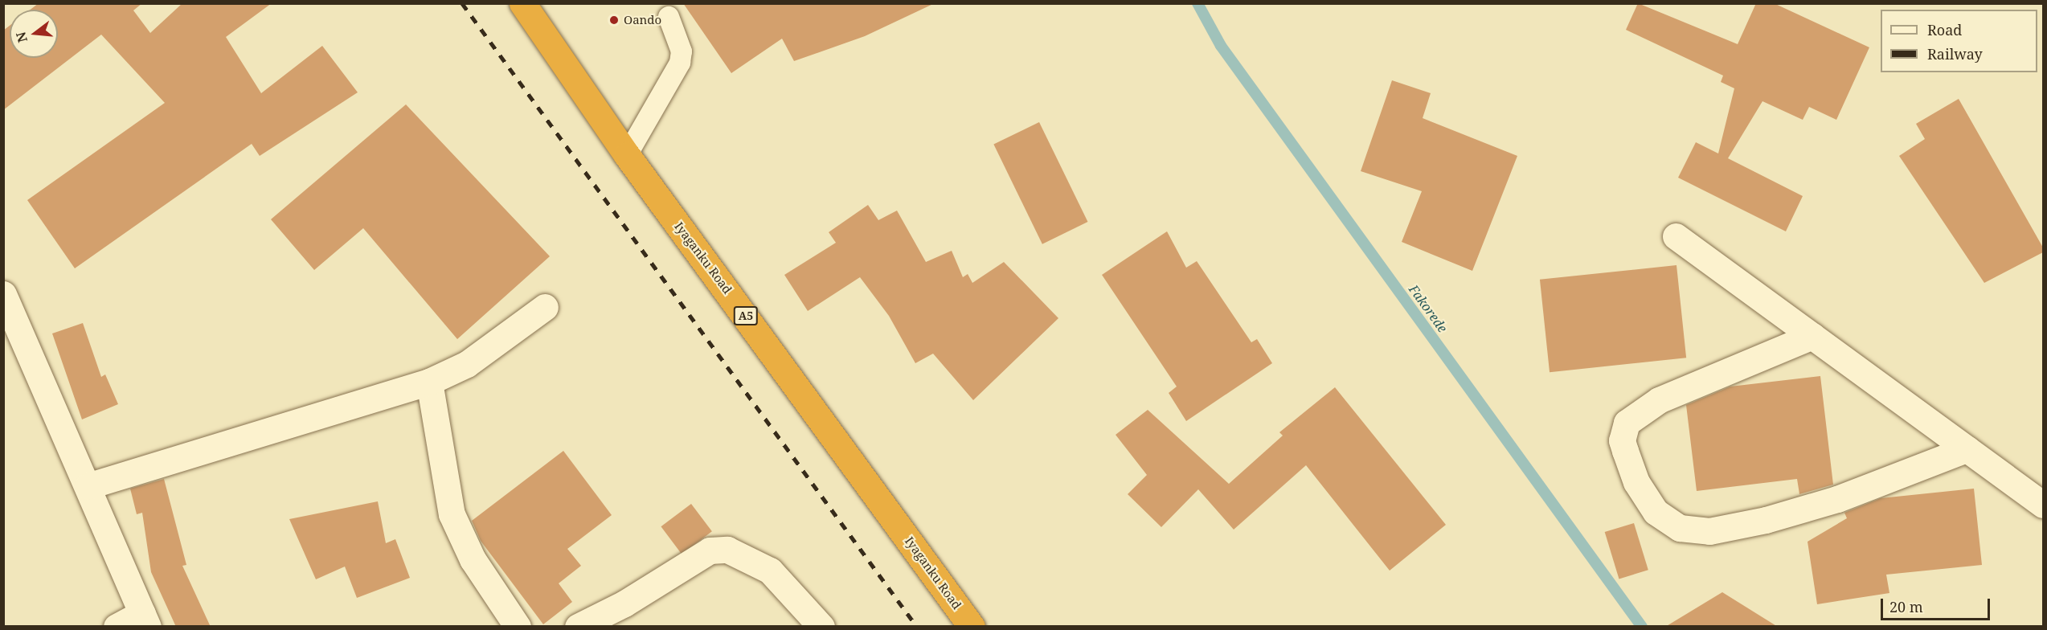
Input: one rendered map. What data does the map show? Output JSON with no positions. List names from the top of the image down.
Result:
{
  "streets": {
    "highway": ["Iyaganku Road", "A5"]
  },
  "water": ["Fakorede"],
  "places": ["Oando"],
  "legend": ["Road", "Railway"],
  "scale_bar": "20 m",
  "north": "left"
}
